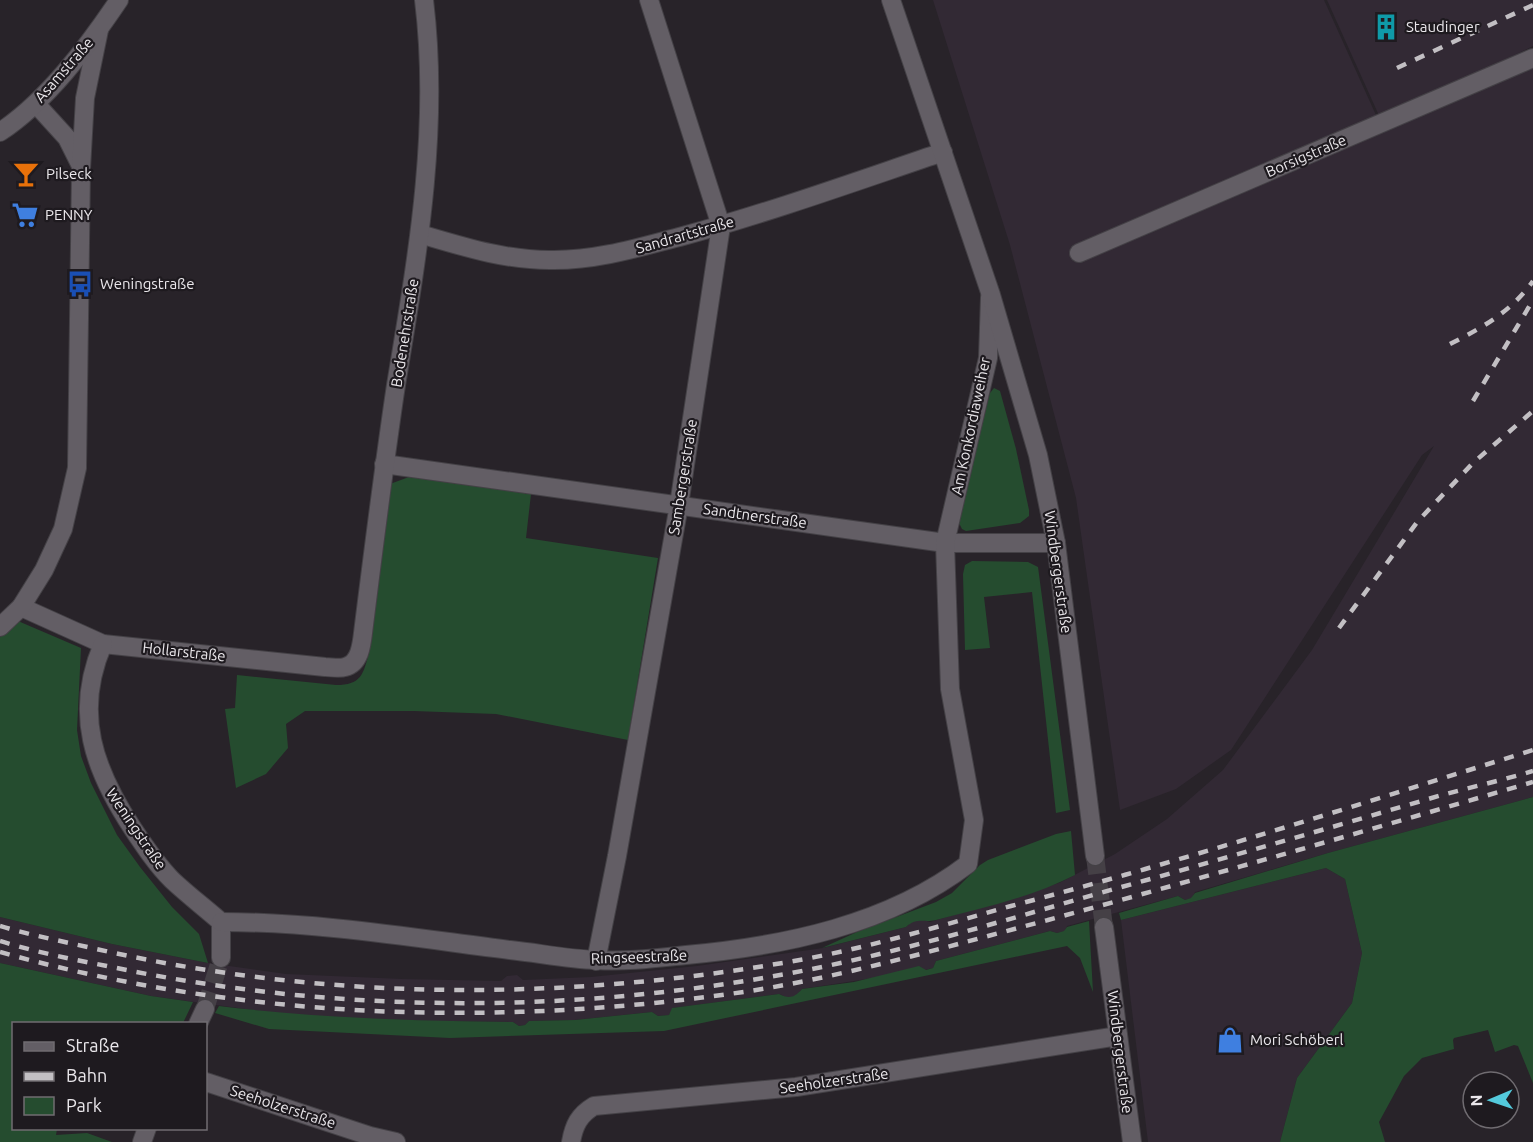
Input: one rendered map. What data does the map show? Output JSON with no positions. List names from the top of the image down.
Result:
{
  "streets": {
    "street": [
      "Asamstraße",
      "Borsigstraße",
      "Sandrartstraße",
      "Bodenehrstraße",
      "Am Konkordiaweiher",
      "Sambergerstraße",
      "Sandtnerstraße",
      "Windbergerstraße",
      "Hollarstraße",
      "Weningstraße",
      "Ringseestraße",
      "Seeholzerstraße"
    ]
  },
  "crossings": [
    ["Sandrartstraße", "Bodenehrstraße"],
    ["Sandrartstraße", "Am Konkordiaweiher"],
    ["Sandrartstraße", "Sambergerstraße"],
    ["Bodenehrstraße", "Sandtnerstraße"],
    ["Bodenehrstraße", "Hollarstraße"],
    ["Am Konkordiaweiher", "Sandtnerstraße"],
    ["Am Konkordiaweiher", "Windbergerstraße"],
    ["Am Konkordiaweiher", "Ringseestraße"],
    ["Sambergerstraße", "Sandtnerstraße"],
    ["Sambergerstraße", "Ringseestraße"],
    ["Sandtnerstraße", "Windbergerstraße"],
    ["Windbergerstraße", "Seeholzerstraße"],
    ["Hollarstraße", "Weningstraße"],
    ["Weningstraße", "Ringseestraße"]
  ],
  "places": {
    "building": ["Staudinger"],
    "bar": ["Pilseck"],
    "supermarket": ["PENNY"],
    "bus stop": ["Weningstraße"],
    "shop": ["Mori Schöberl"]
  },
  "legend": ["Straße", "Bahn", "Park"],
  "north": "left"
}
